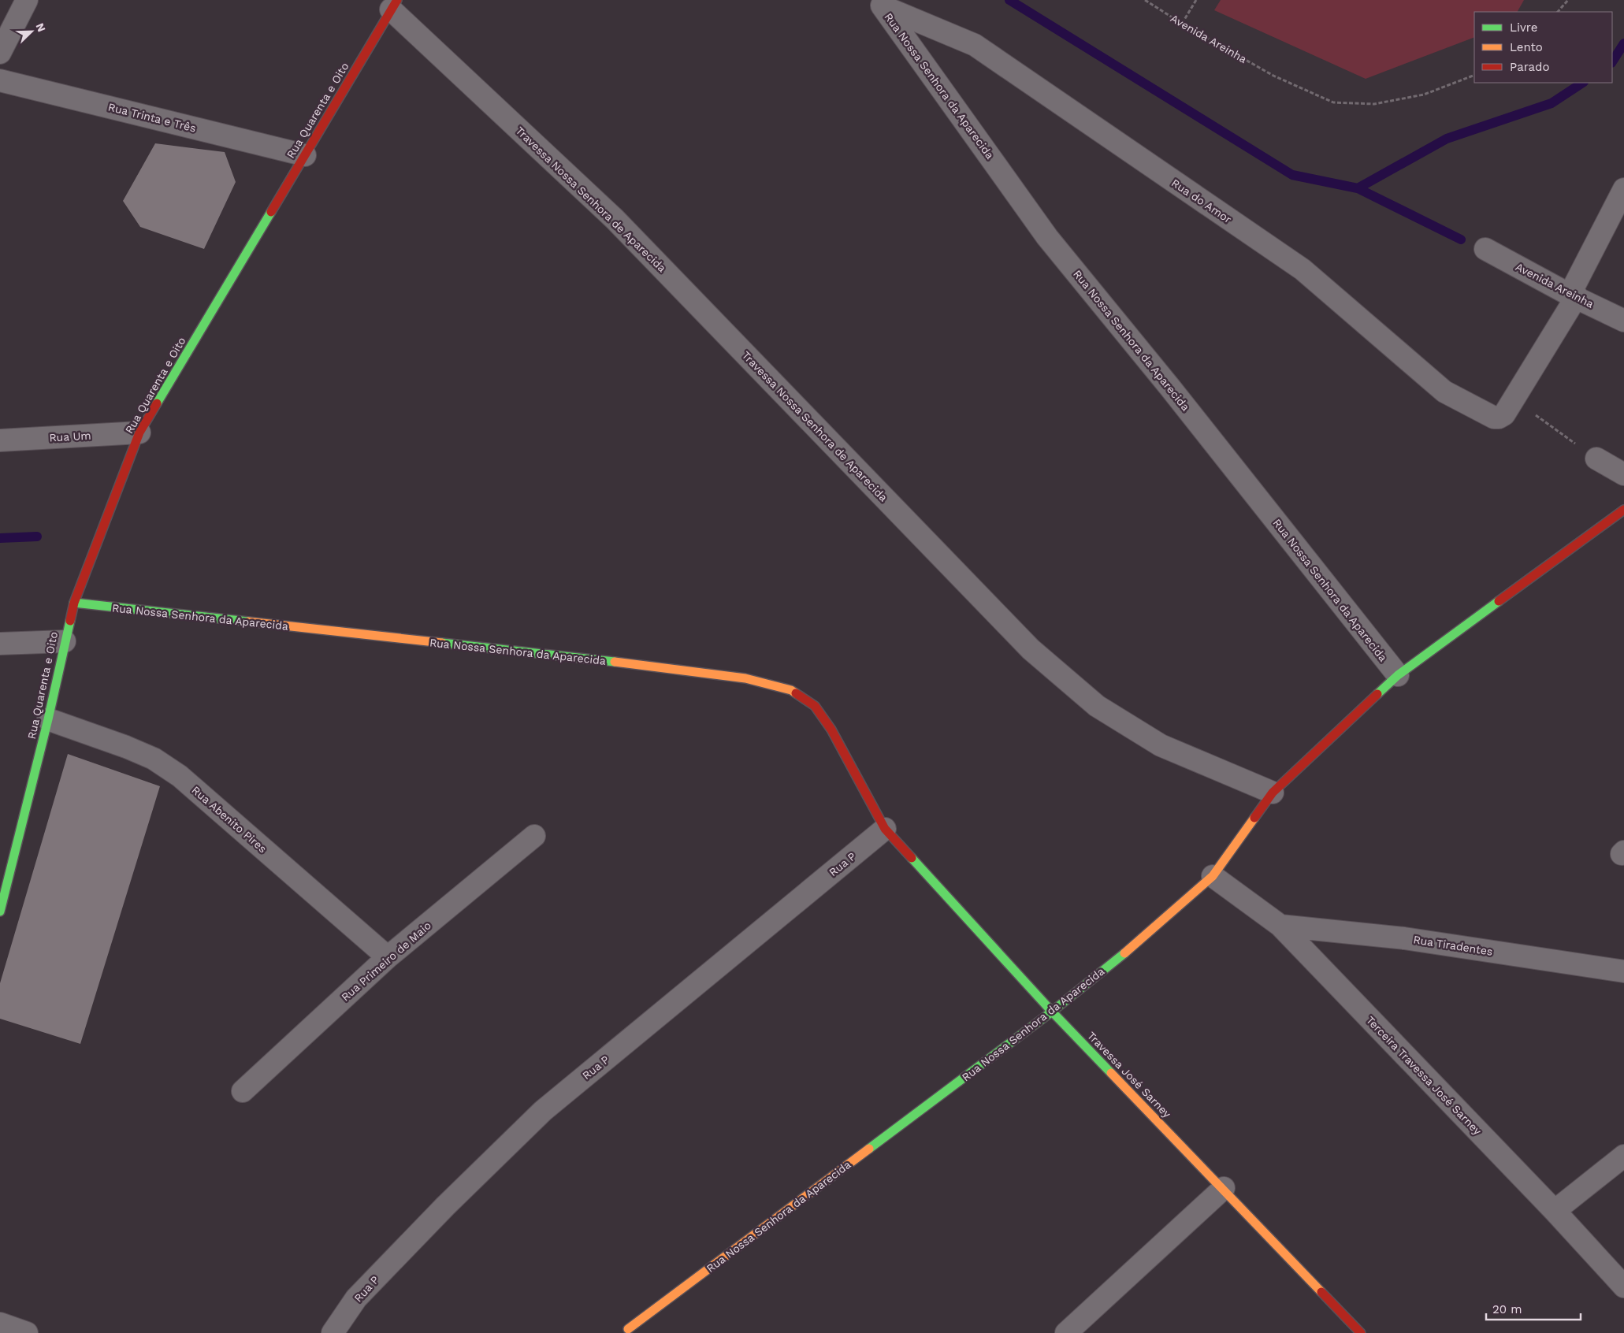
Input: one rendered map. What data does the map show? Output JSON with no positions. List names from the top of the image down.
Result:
{
  "streets": {
    "street": [
      "Avenida Areinha",
      "Rua Nossa Senhora da Aparecida",
      "Rua Quarenta e Oito",
      "Rua Trinta e Três",
      "Travessa Nossa Senhora de Aparecida",
      "Rua do Amor",
      "Rua Um",
      "Rua Abenito Pires",
      "Rua P",
      "Rua Tiradentes",
      "Rua Primeiro de Maio",
      "Travessa José Sarney",
      "Terceira Travessa José Sarney"
    ]
  },
  "crossings": [
    ["Rua Nossa Senhora da Aparecida", "Rua Quarenta e Oito"],
    ["Rua Nossa Senhora da Aparecida", "Travessa Nossa Senhora de Aparecida"],
    ["Rua Nossa Senhora da Aparecida", "Rua do Amor"],
    ["Rua Nossa Senhora da Aparecida", "Rua P"],
    ["Rua Nossa Senhora da Aparecida", "Travessa José Sarney"],
    ["Rua Nossa Senhora da Aparecida", "Terceira Travessa José Sarney"],
    ["Rua Quarenta e Oito", "Rua Trinta e Três"],
    ["Rua Quarenta e Oito", "Travessa Nossa Senhora de Aparecida"],
    ["Rua Quarenta e Oito", "Rua Um"],
    ["Rua Quarenta e Oito", "Rua Abenito Pires"],
    ["Rua Abenito Pires", "Rua Primeiro de Maio"],
    ["Rua P", "Travessa José Sarney"],
    ["Rua Tiradentes", "Terceira Travessa José Sarney"]
  ],
  "legend": ["Livre", "Lento", "Parado"],
  "scale_bar": "20 m",
  "north": "top right"
}
